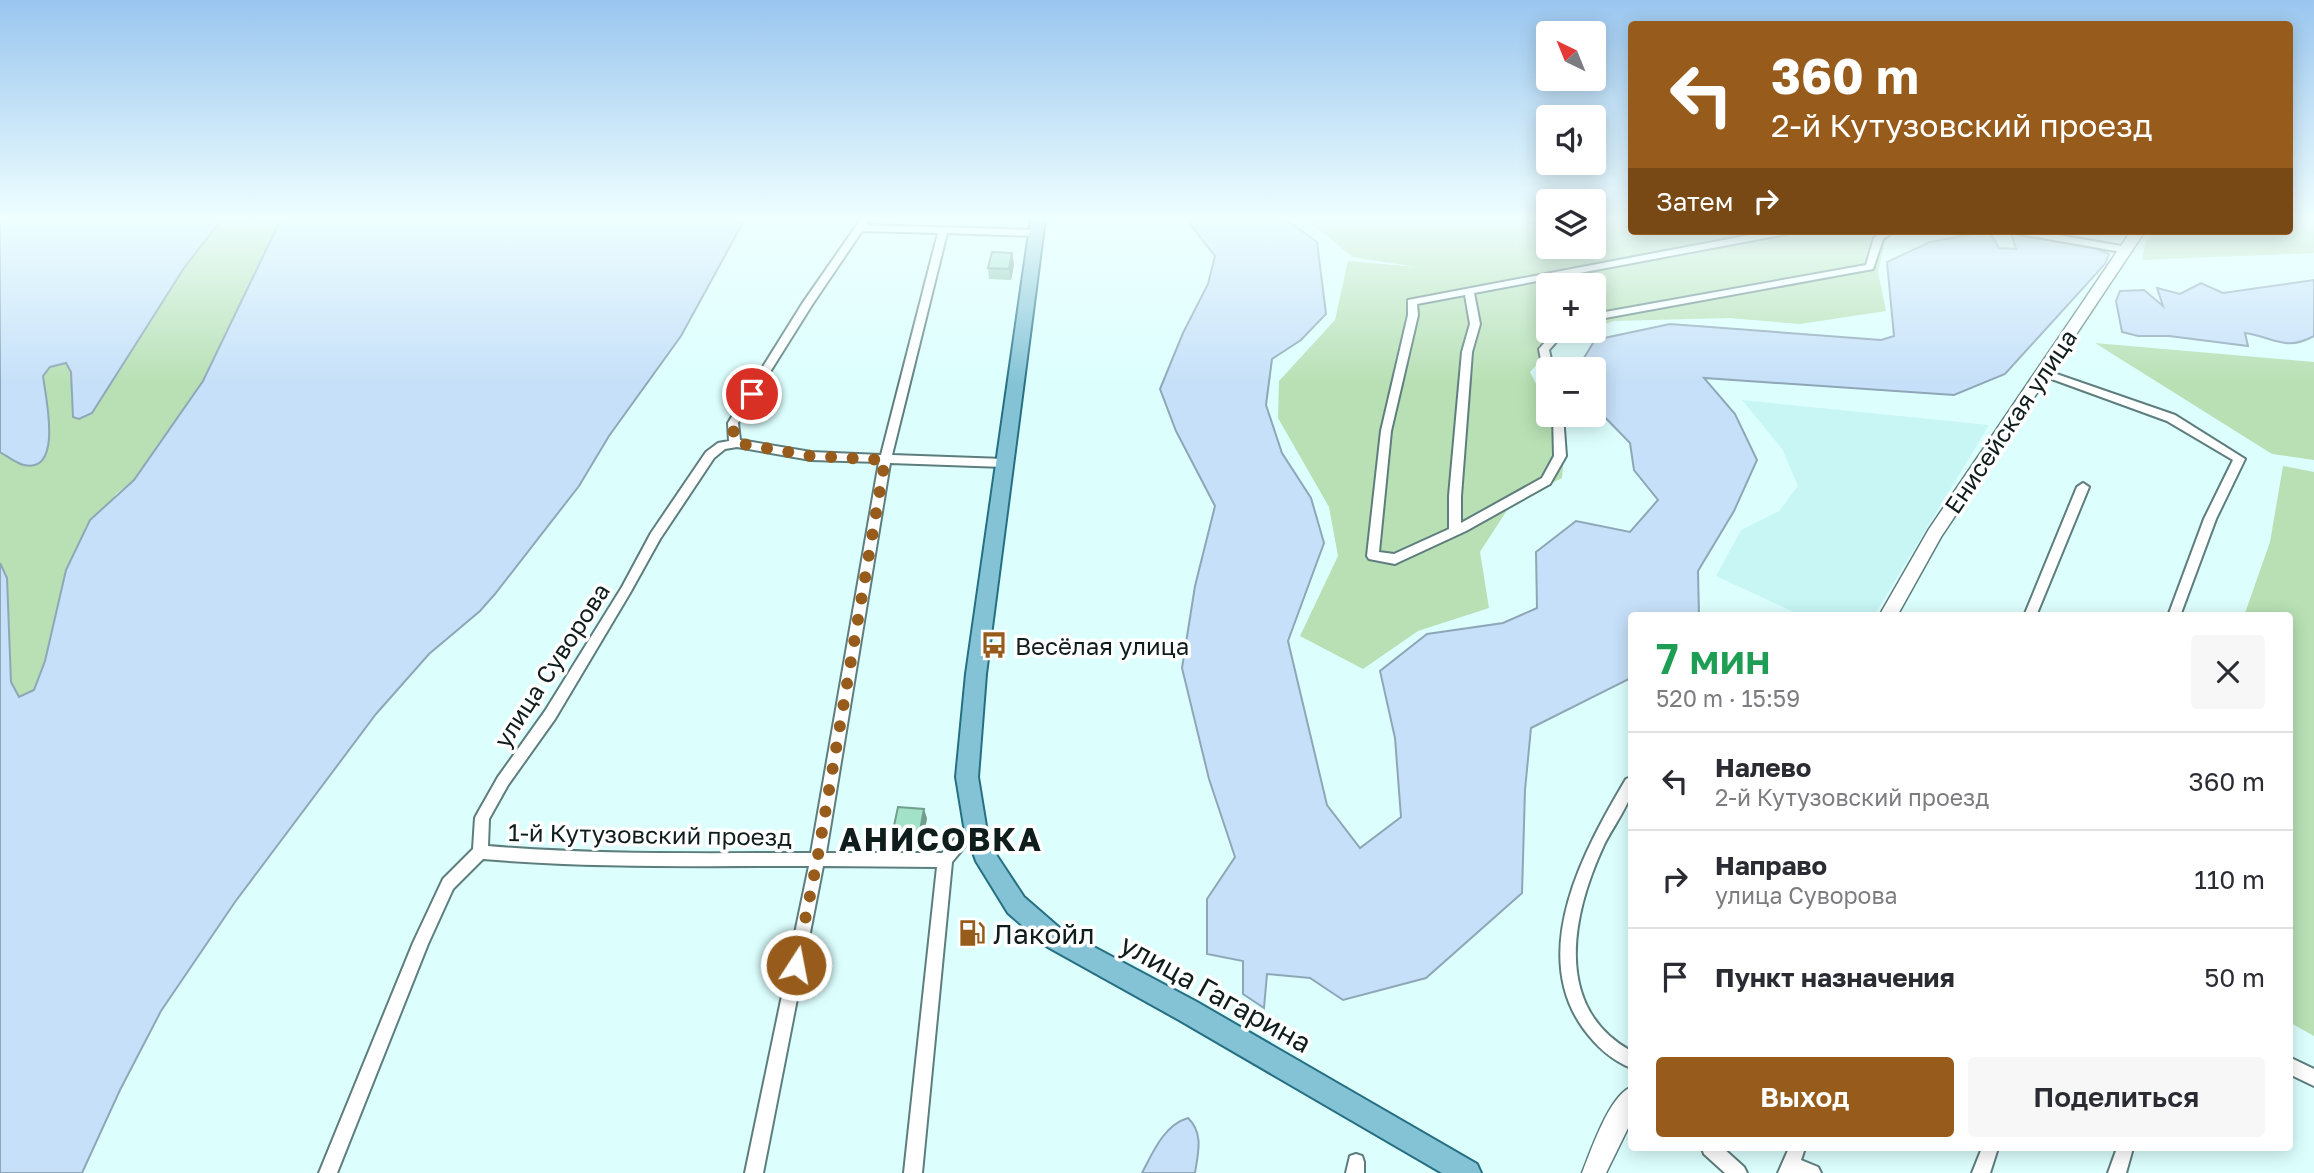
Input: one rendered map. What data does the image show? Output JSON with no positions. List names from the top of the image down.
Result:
{
  "streets": {
    "main road": ["улица Гагарина"],
    "street": ["Енисейская улица", "улица Суворова", "1-й Кутузовский проезд"]
  },
  "crossings": [
    ["улица Суворова", "1-й Кутузовский проезд"]
  ],
  "districts": ["АНИСОВКА"],
  "places": {
    "bus stop": ["Весёлая улица"],
    "fuel station": ["Лакойл"]
  },
  "north": "top left",
  "page": {
    "map_buttons": ["+", "−"],
    "turn": ["360 m", "2-й Кутузовский проезд"],
    "then": "Затем",
    "heading": ["7 мин", "520 m · 15:59"],
    "list": [
      {
        "name": "Налево",
        "note": "2-й Кутузовский проезд",
        "value": "360 m"
      },
      {
        "name": "Направо",
        "note": "улица Суворова",
        "value": "110 m"
      },
      {
        "name": "Пункт назначения",
        "value": "50 m"
      }
    ],
    "buttons": ["Выход", "Поделиться"]
  }
}
